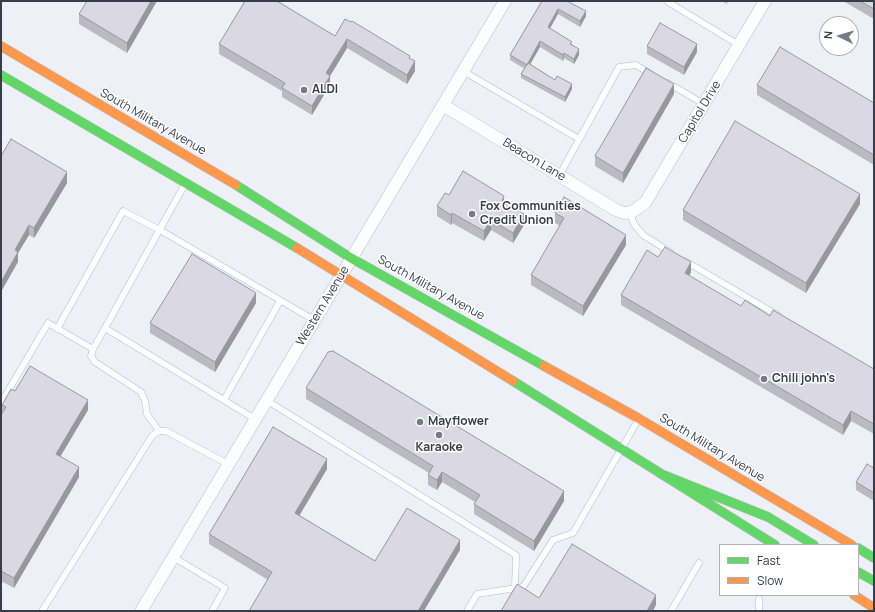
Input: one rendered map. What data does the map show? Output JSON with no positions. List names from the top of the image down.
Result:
{
  "streets": {
    "main road": ["South Military Avenue"],
    "street": ["Capitol Drive", "Beacon Lane", "Western Avenue"]
  },
  "crossings": [
    ["Capitol Drive", "Beacon Lane"],
    ["South Military Avenue", "Western Avenue"],
    ["Beacon Lane", "Western Avenue"]
  ],
  "places": [
    "ALDI",
    "Fox Communities Credit Union",
    "Chili john's",
    "Mayflower",
    "Karaoke"
  ],
  "legend": ["Fast", "Slow"],
  "north": "left"
}
